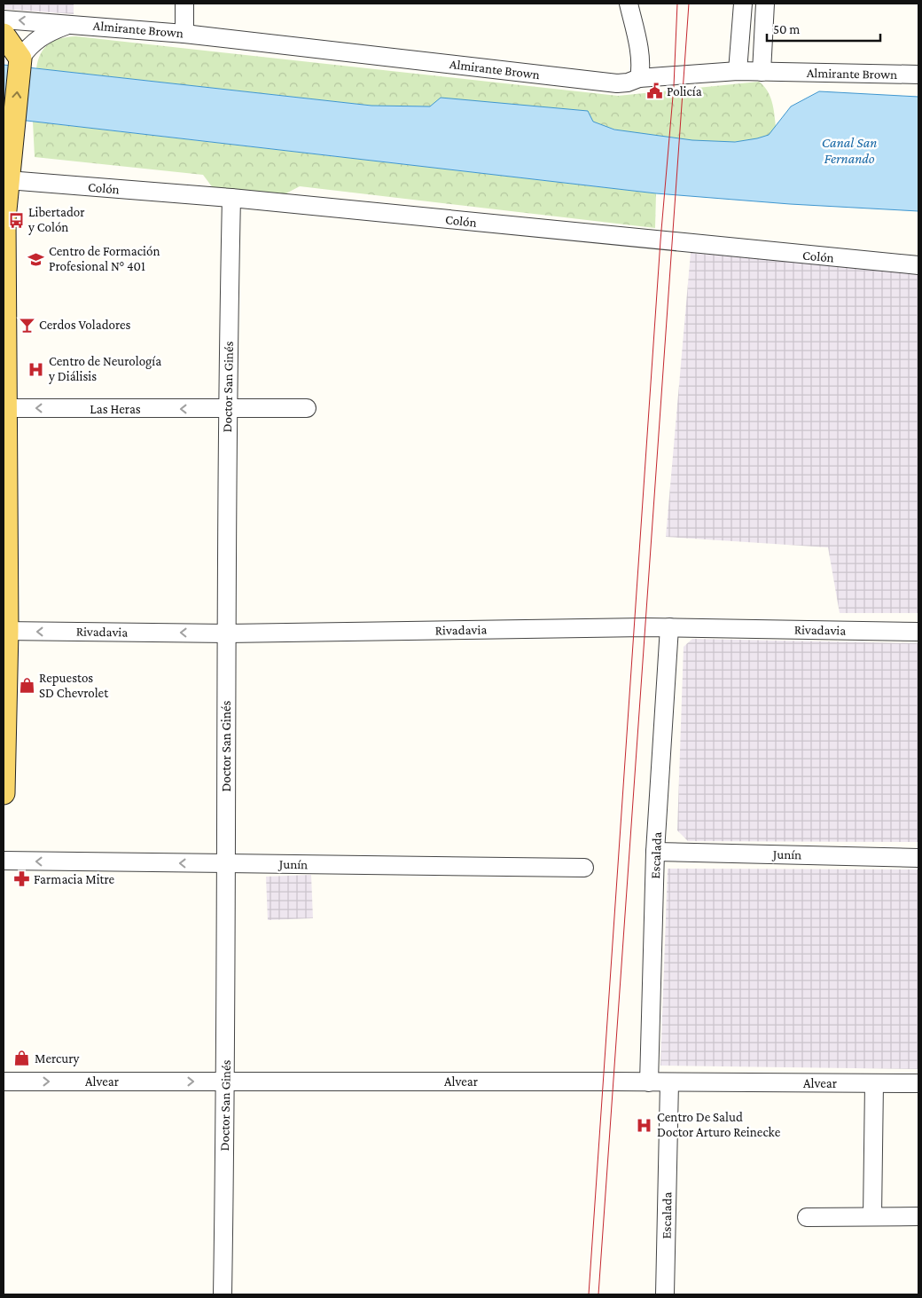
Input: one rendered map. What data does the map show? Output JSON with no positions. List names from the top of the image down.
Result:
{
  "streets": {
    "street": [
      "Almirante Brown",
      "Colón",
      "Doctor San Ginés",
      "Las Heras",
      "Rivadavia",
      "Junín",
      "Escalada",
      "Alvear"
    ]
  },
  "crossings": [
    ["Colón", "Doctor San Ginés"],
    ["Doctor San Ginés", "Las Heras"],
    ["Doctor San Ginés", "Rivadavia"],
    ["Doctor San Ginés", "Junín"],
    ["Doctor San Ginés", "Alvear"],
    ["Rivadavia", "Escalada"],
    ["Junín", "Escalada"],
    ["Escalada", "Alvear"]
  ],
  "one_way": ["Las Heras"],
  "water": ["Canal San Fernando"],
  "places": {
    "public building": ["Policía"],
    "bus stop": ["Libertador y Colón"],
    "school or university": ["Centro de Formación Profesional N° 401"],
    "bar": ["Cerdos Voladores"],
    "hospital": ["Centro de Neurología y Diálisis", "Centro De Salud Doctor Arturo Reinecke"],
    "shop": ["Repuestos SD Chevrolet", "Mercury"],
    "pharmacy": ["Farmacia Mitre"]
  },
  "scale_bar": "50 m"
}
